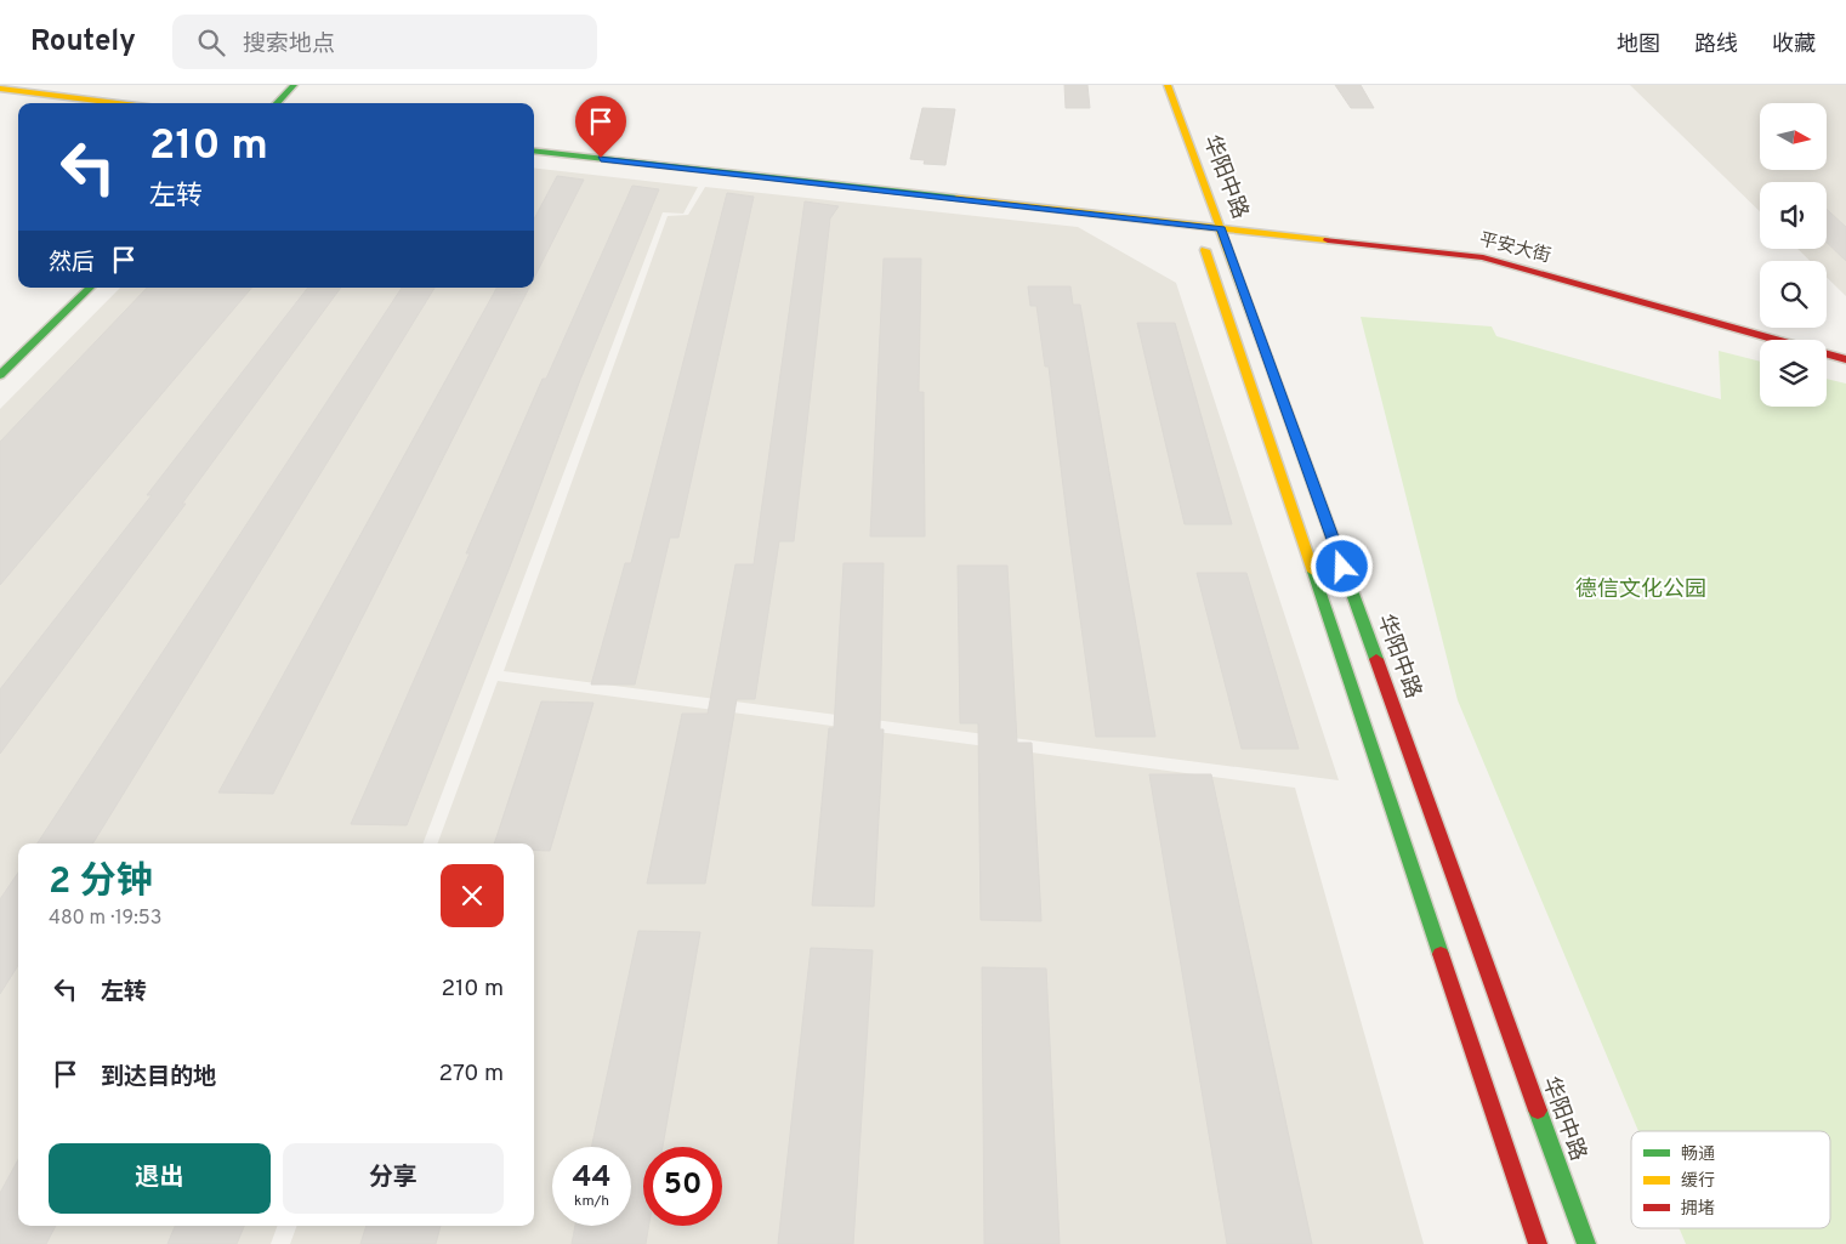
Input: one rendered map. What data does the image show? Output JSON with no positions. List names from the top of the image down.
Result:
{
  "streets": {
    "main road": ["华阳中路", "平安大街"]
  },
  "crossings": [
    ["华阳中路", "平安大街"]
  ],
  "parks": ["德信文化公园"],
  "legend": ["畅通", "缓行", "拥堵"],
  "north": "right",
  "page": {
    "header": "Routely",
    "search": "搜索地点",
    "nav": ["地图", "路线", "收藏"],
    "turn": ["210 m", "左转"],
    "then": "然后",
    "heading": ["2 分钟", "480 m · 19:53"],
    "list": [
      {
        "name": "左转",
        "value": "210 m"
      },
      {
        "name": "到达目的地",
        "value": "270 m"
      }
    ],
    "buttons": ["退出", "分享"],
    "speed": "44 km/h",
    "limit": "50"
  }
}
